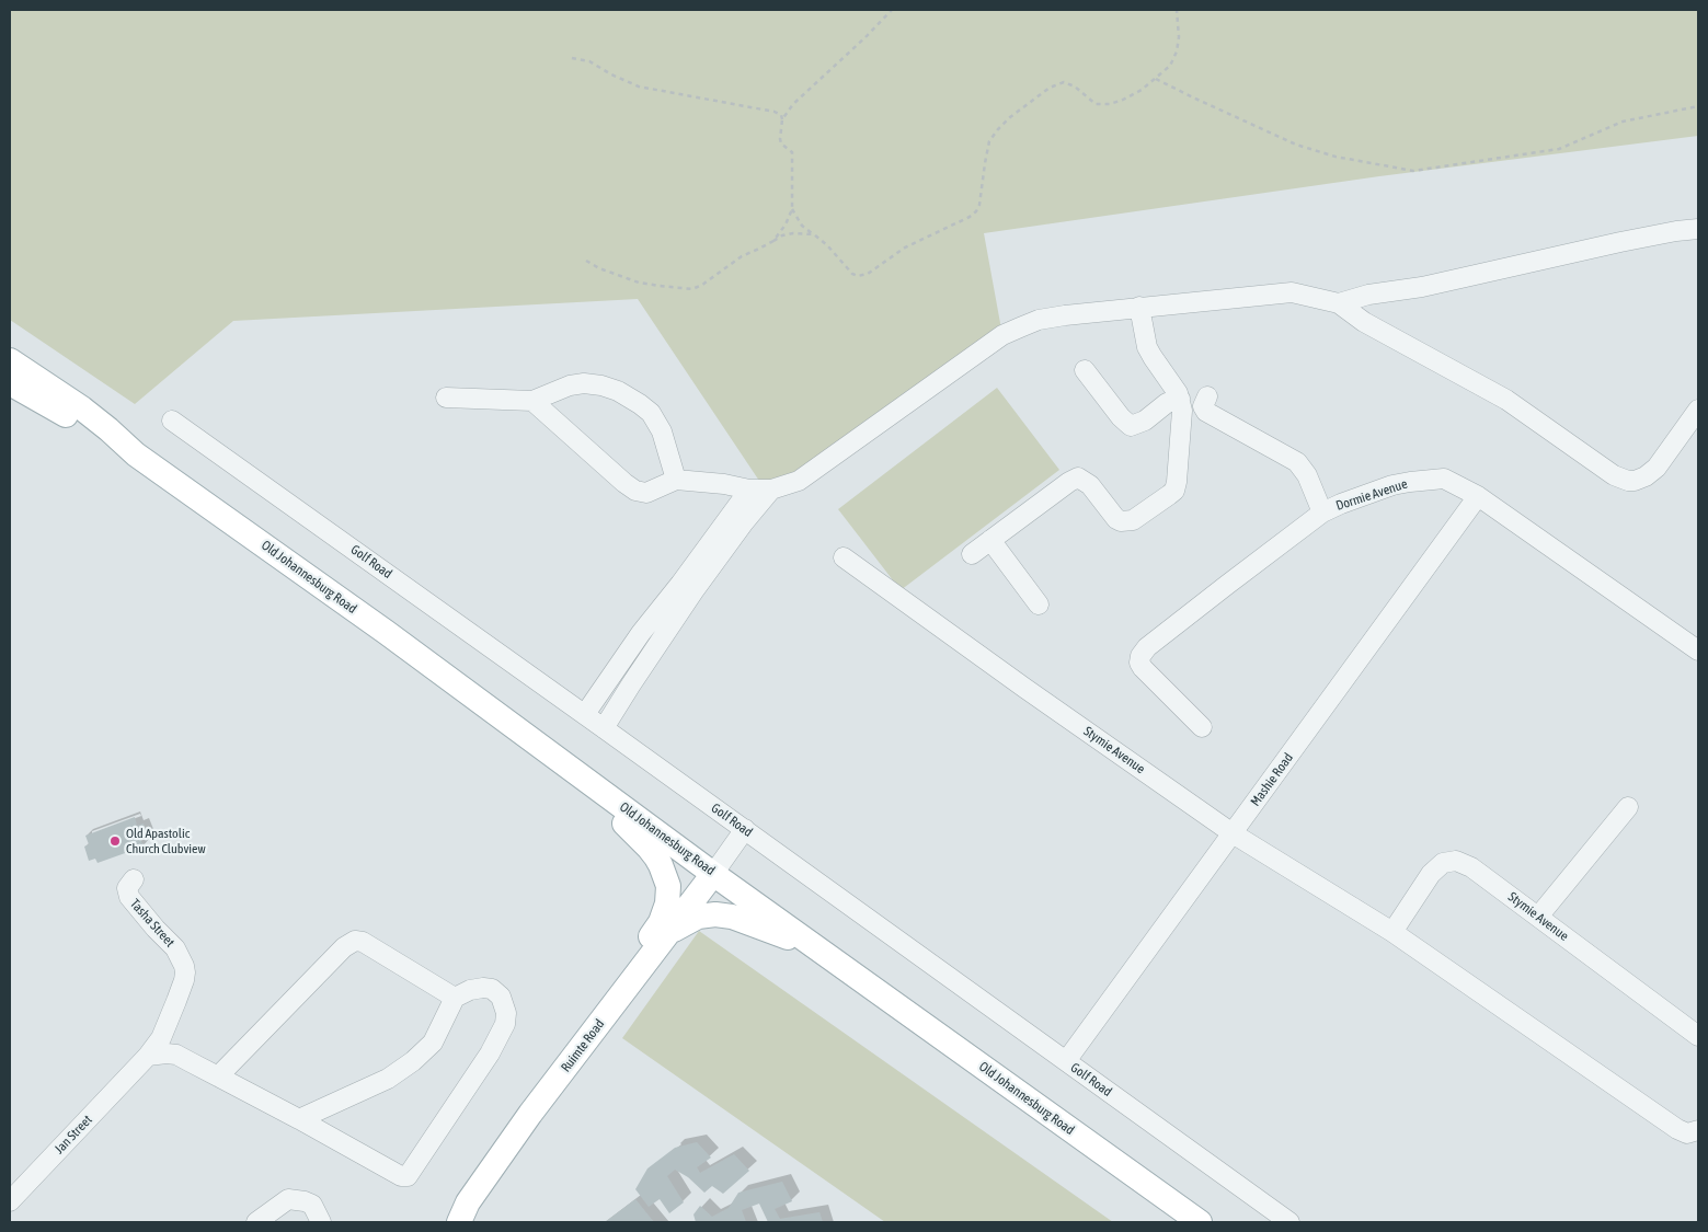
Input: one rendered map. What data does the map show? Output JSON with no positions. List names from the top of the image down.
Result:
{
  "streets": {
    "main road": ["Old Johannesburg Road", "Ruimte Road"],
    "street": [
      "Dormie Avenue",
      "Golf Road",
      "Stymie Avenue",
      "Mashie Road",
      "Tasha Street",
      "Jan Street"
    ]
  },
  "crossings": [
    ["Dormie Avenue", "Mashie Road"],
    ["Golf Road", "Mashie Road"],
    ["Old Johannesburg Road", "Ruimte Road"],
    ["Stymie Avenue", "Mashie Road"],
    ["Tasha Street", "Jan Street"]
  ],
  "places": ["Old Apastolic Church Clubview"]
}
